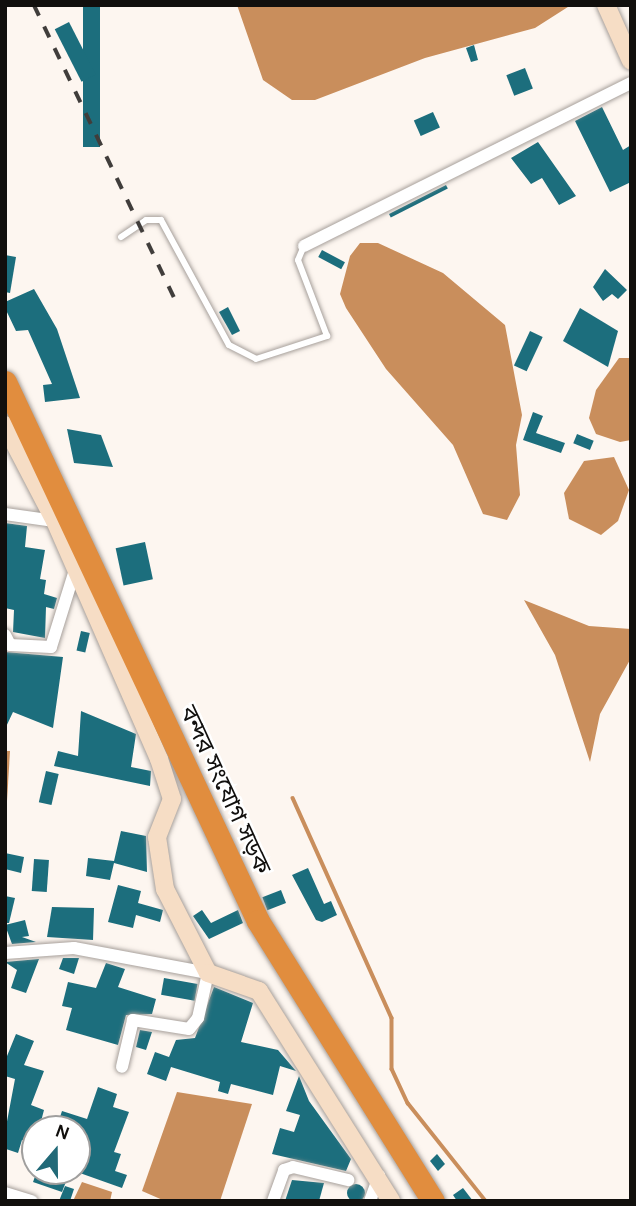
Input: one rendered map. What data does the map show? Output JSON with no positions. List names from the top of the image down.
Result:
{
  "streets": {
    "highway": ["বন্দর সংযোগ সড়ক"]
  },
  "north": "top"
}
